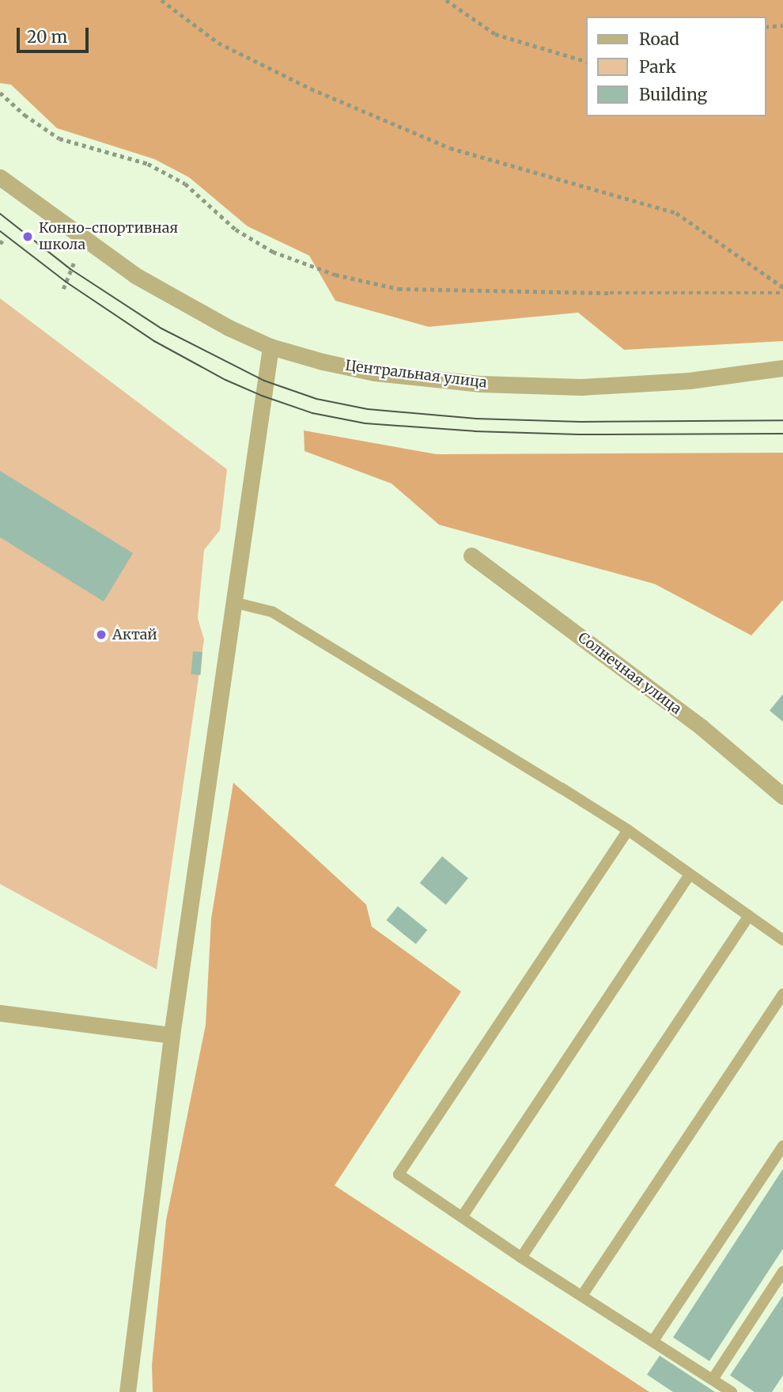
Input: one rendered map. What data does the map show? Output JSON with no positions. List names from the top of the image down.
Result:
{
  "streets": {
    "street": ["Центральная улица", "Солнечная улица"]
  },
  "places": ["Конно-спортивная школа", "Актай"],
  "legend": ["Road", "Park", "Building"],
  "scale_bar": "20 m"
}
